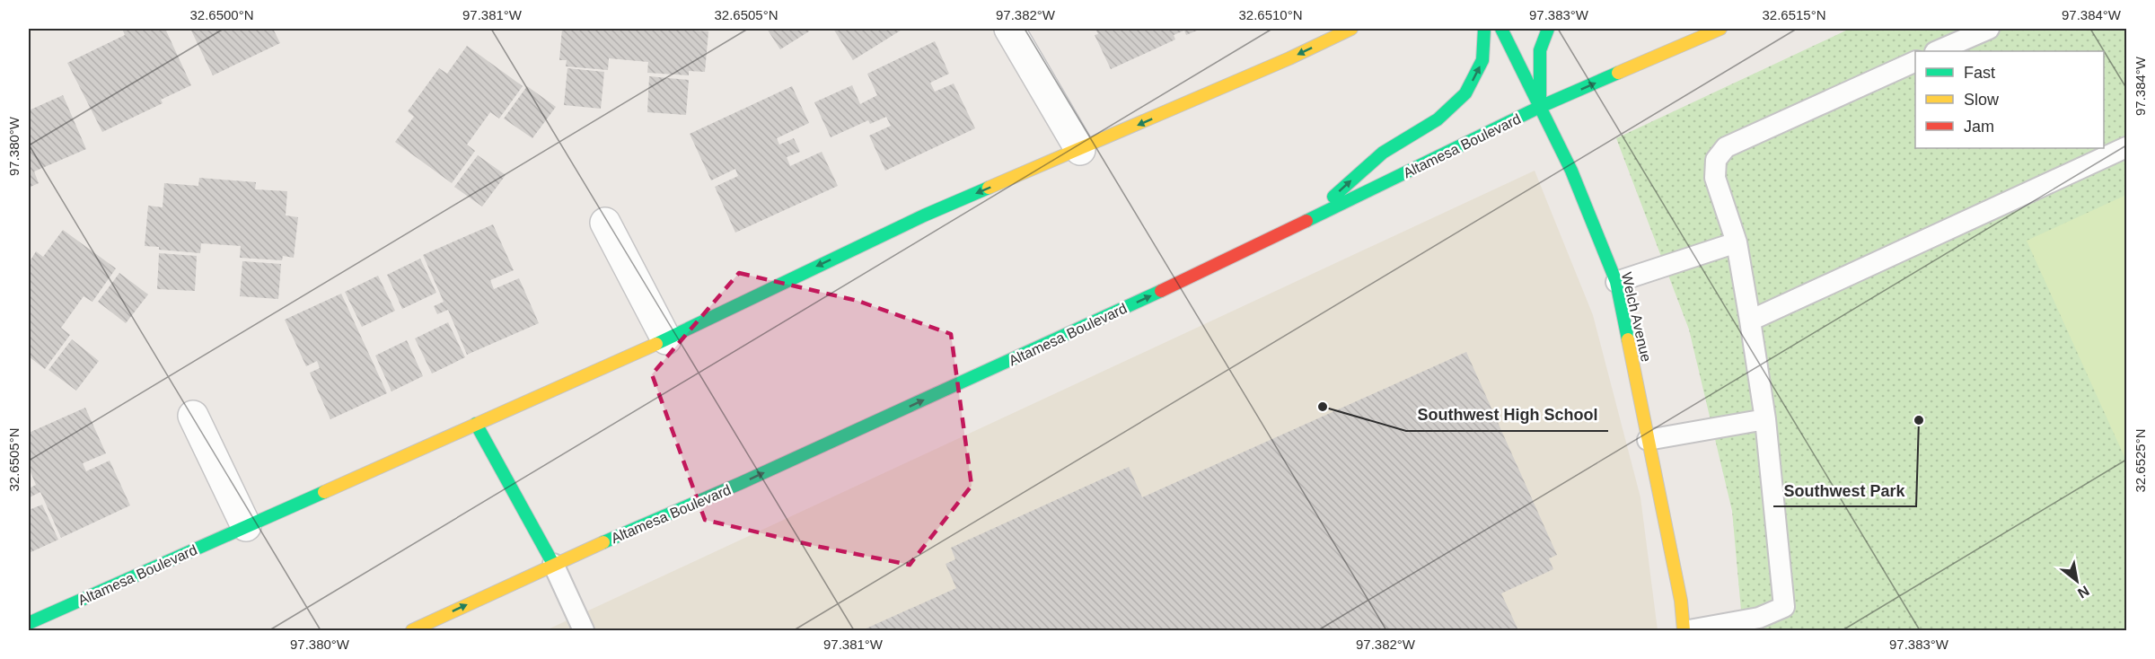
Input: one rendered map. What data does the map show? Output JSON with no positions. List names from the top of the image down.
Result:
{
  "streets": {
    "main road": ["Altamesa Boulevard", "Welch Avenue"]
  },
  "crossings": [
    ["Altamesa Boulevard", "Welch Avenue"]
  ],
  "places": ["Southwest High School", "Southwest Park"],
  "legend": ["Fast", "Slow", "Jam"],
  "north": "bottom right",
  "coordinates": [
    "32.6500°N",
    "97.381°W",
    "32.6505°N",
    "97.382°W",
    "32.6510°N",
    "97.383°W",
    "32.6515°N",
    "97.384°W",
    "97.380°W",
    "32.6525°N"
  ]
}
